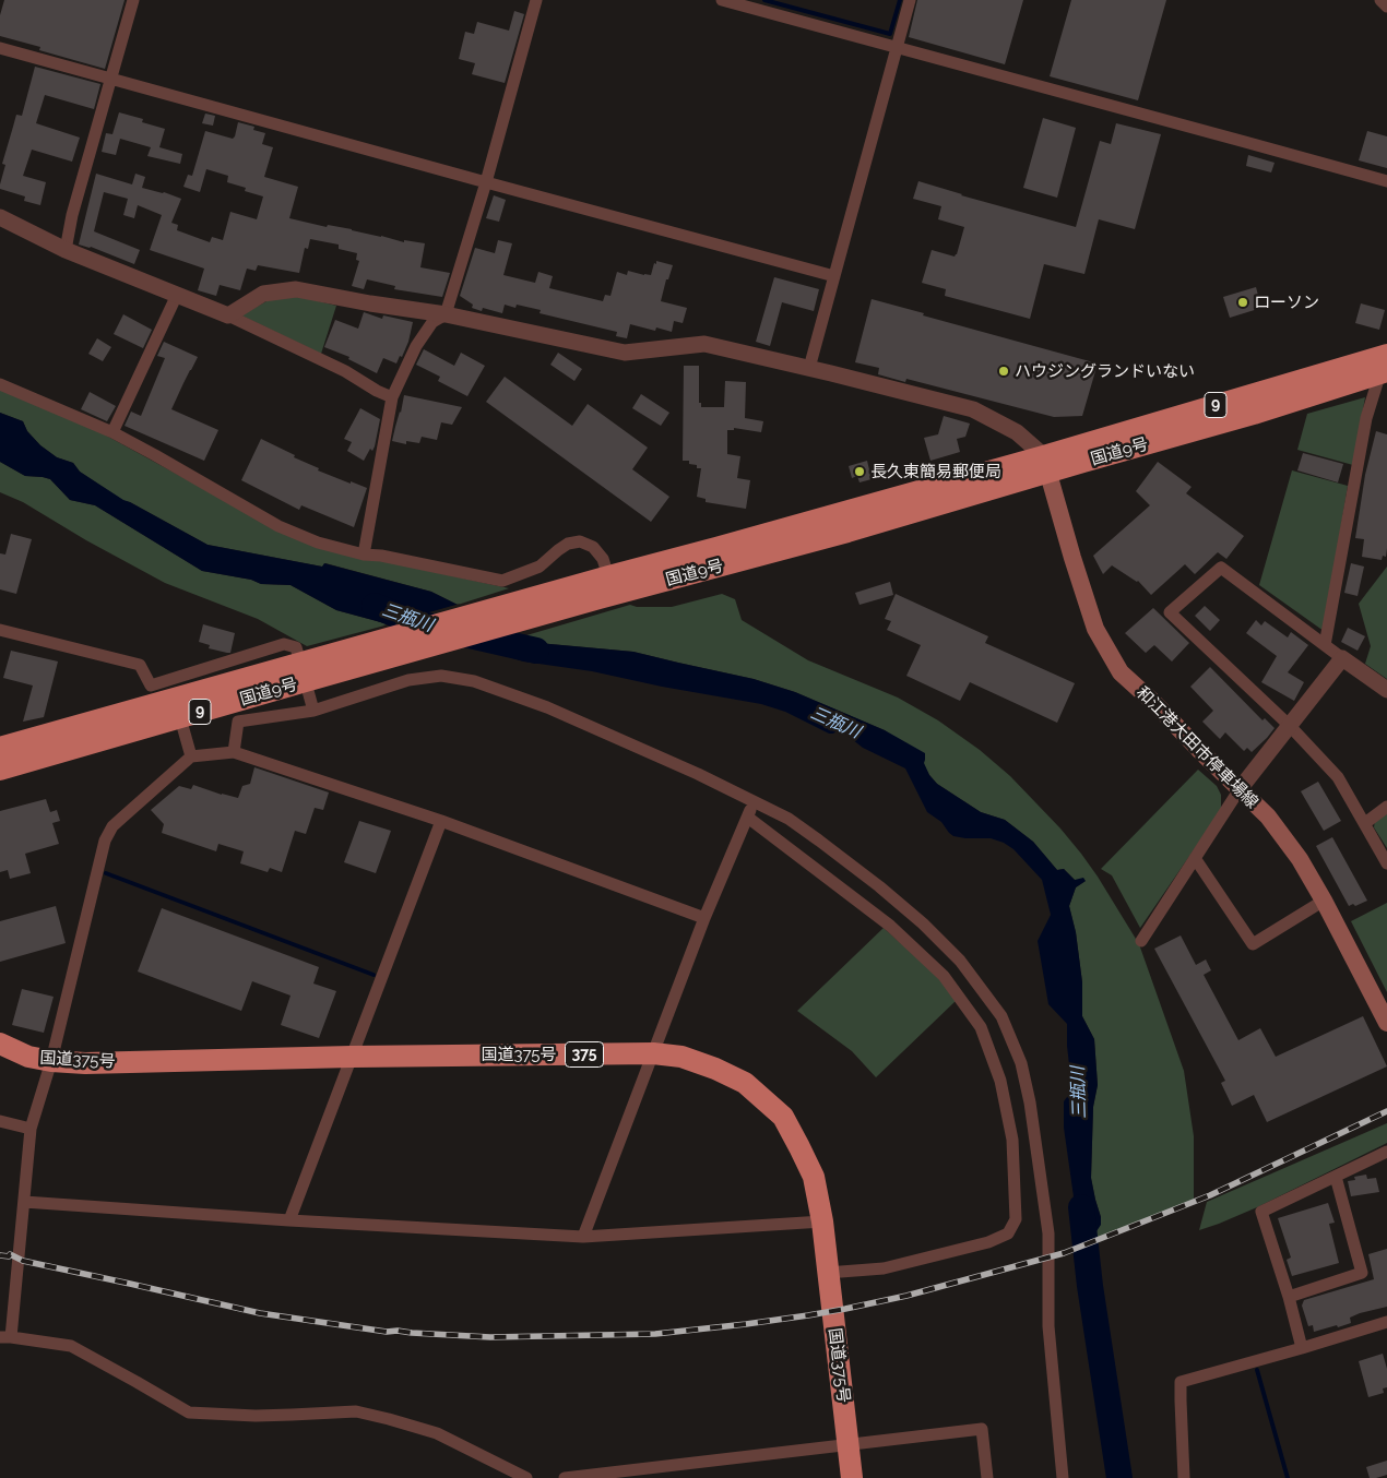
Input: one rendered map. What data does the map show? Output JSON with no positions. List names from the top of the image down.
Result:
{
  "streets": {
    "highway": [
      "9",
      "国道9号",
      "国道375号",
      "375"
    ],
    "main road": ["和江港大田市停車場線"]
  },
  "crossings": [
    ["国道9号", "和江港大田市停車場線"]
  ],
  "water": ["三瓶川"],
  "places": ["ローソン", "ハウジングランドいない", "長久東簡易郵便局"]
}
